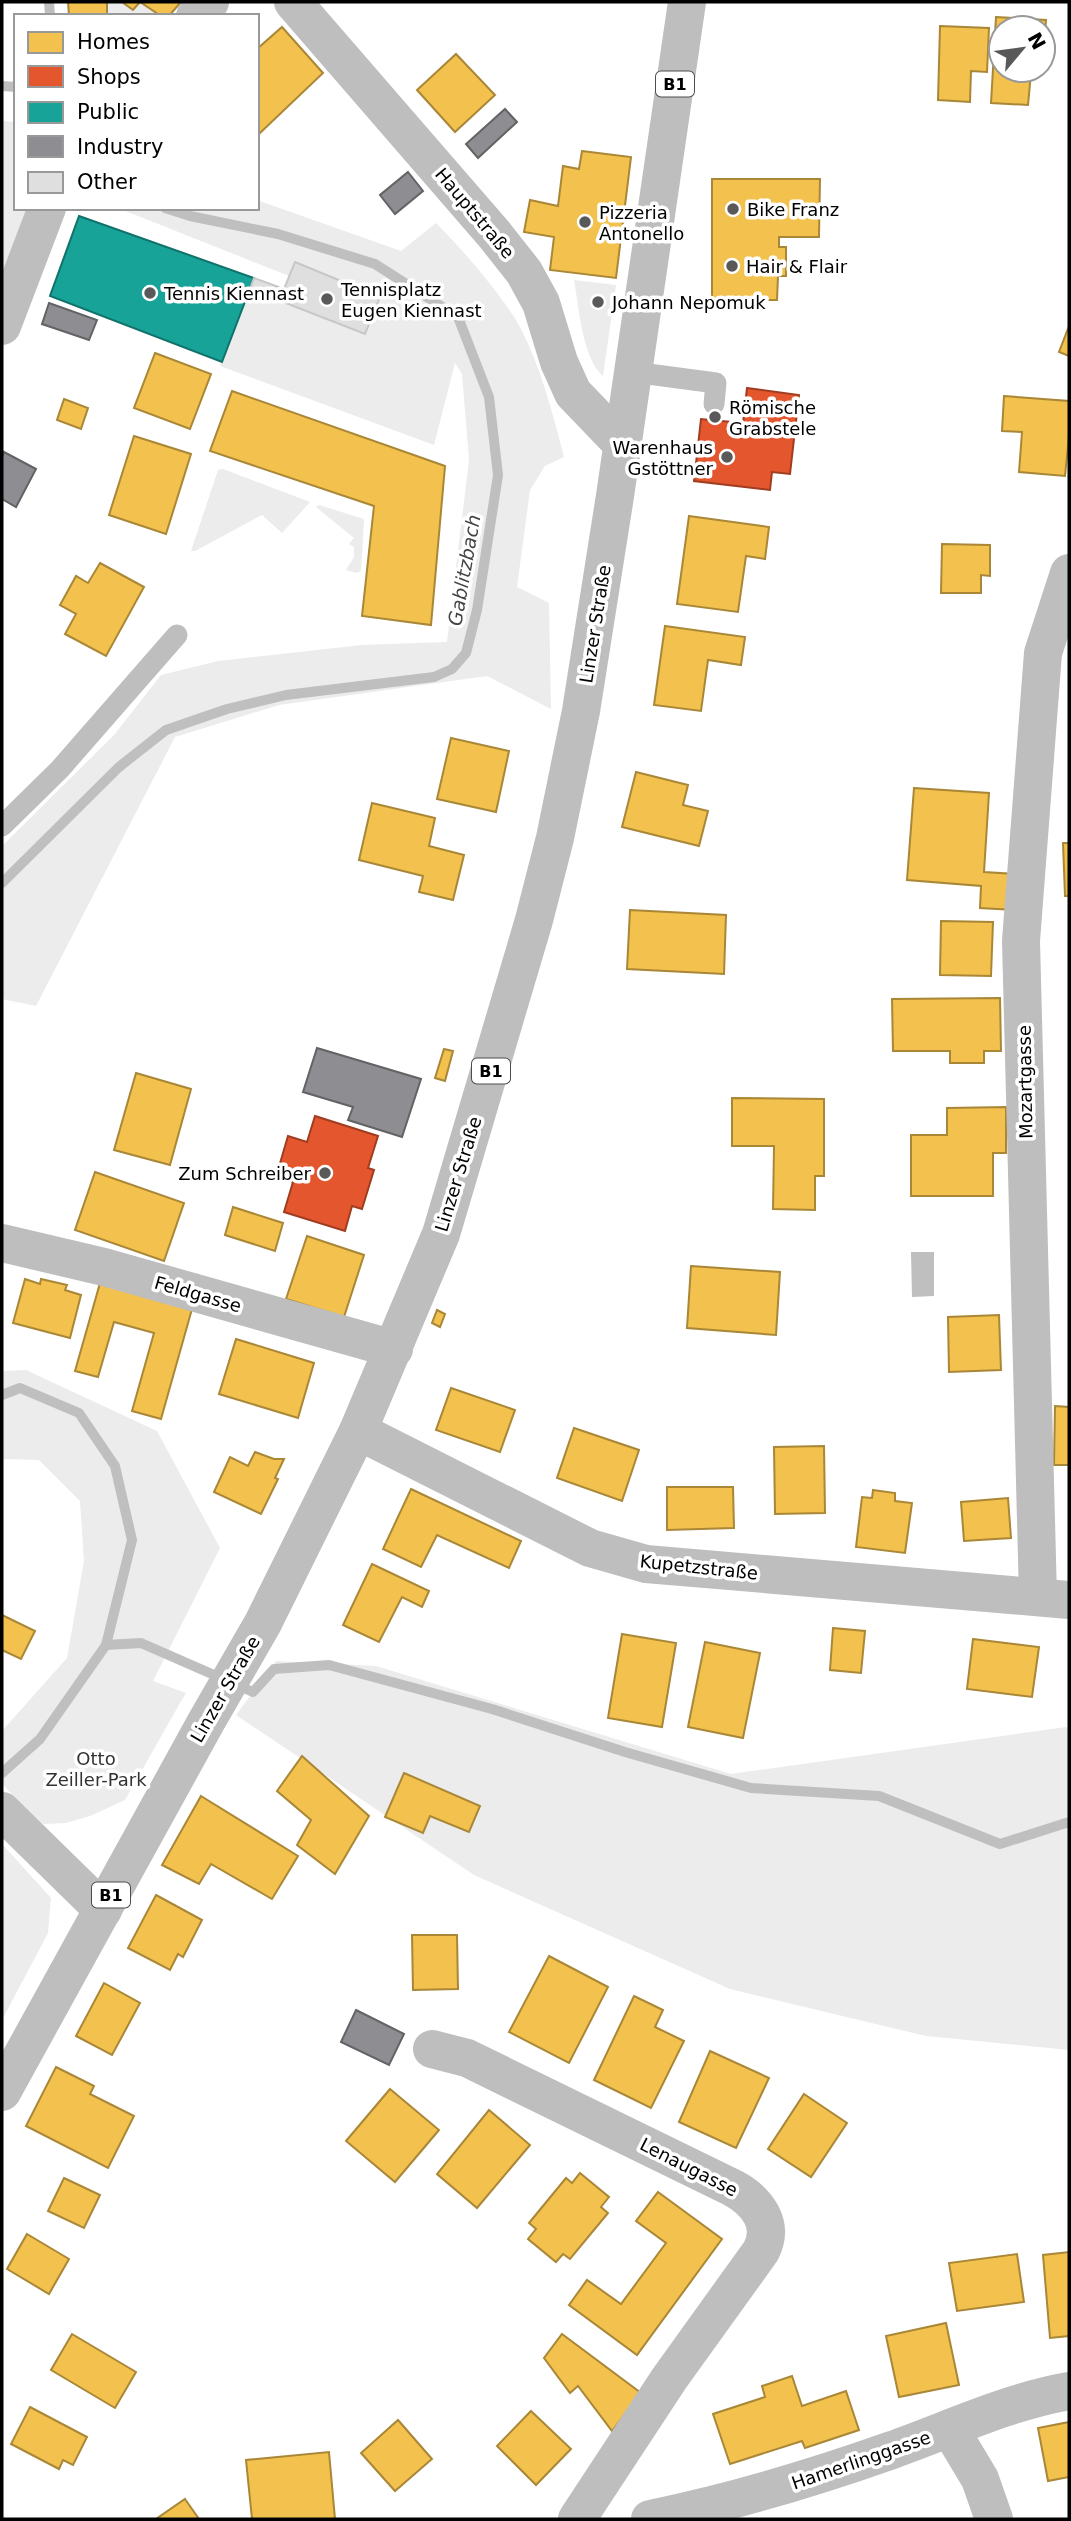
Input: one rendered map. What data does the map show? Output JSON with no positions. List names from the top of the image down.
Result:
{
  "streets": {
    "street": [
      "B1",
      "Hauptstraße",
      "Linzer Straße",
      "Mozartgasse",
      "Feldgasse",
      "Kupetzstraße",
      "Lenaugasse",
      "Hamerlinggasse"
    ]
  },
  "crossings": [
    ["Hauptstraße", "Linzer Straße"],
    ["Linzer Straße", "Feldgasse"],
    ["Linzer Straße", "Kupetzstraße"],
    ["Mozartgasse", "Kupetzstraße"]
  ],
  "water": ["Gablitzbach"],
  "parks": ["Otto Zeiller-Park"],
  "places": [
    "Bike Franz",
    "Pizzeria Antonello",
    "Hair & Flair",
    "Tennis Kiennast",
    "Tennisplatz Eugen Kiennast",
    "Johann Nepomuk",
    "Römische Grabstele",
    "Warenhaus Gstöttner",
    "Zum Schreiber"
  ],
  "legend": [
    "Homes",
    "Shops",
    "Public",
    "Industry",
    "Other"
  ],
  "north": "top right"
}
